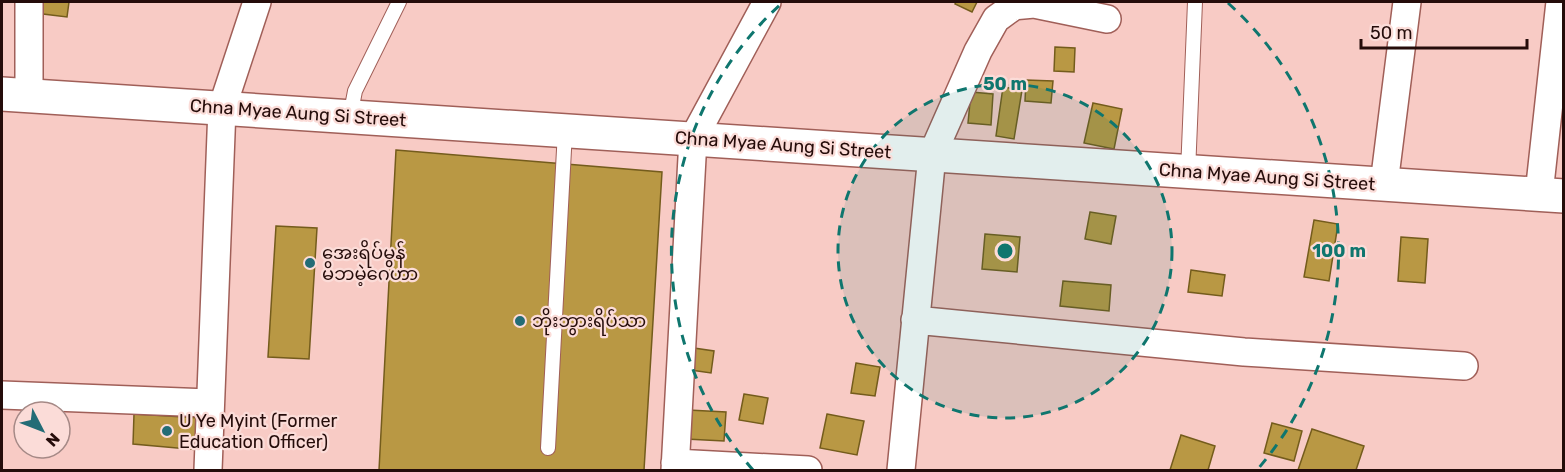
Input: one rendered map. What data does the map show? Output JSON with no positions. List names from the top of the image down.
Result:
{
  "streets": {
    "street": ["Chna Myae Aung Si Street"]
  },
  "places": ["အေးရိပ်မွန် မိဘမဲ့ဂေဟာ", "ဘိုးဘွားရိပ်သာ", "U Ye Myint (Former Education Officer)"],
  "scale_bar": "50 m",
  "north": "bottom right",
  "rings": ["50 m", "100 m"]
}
